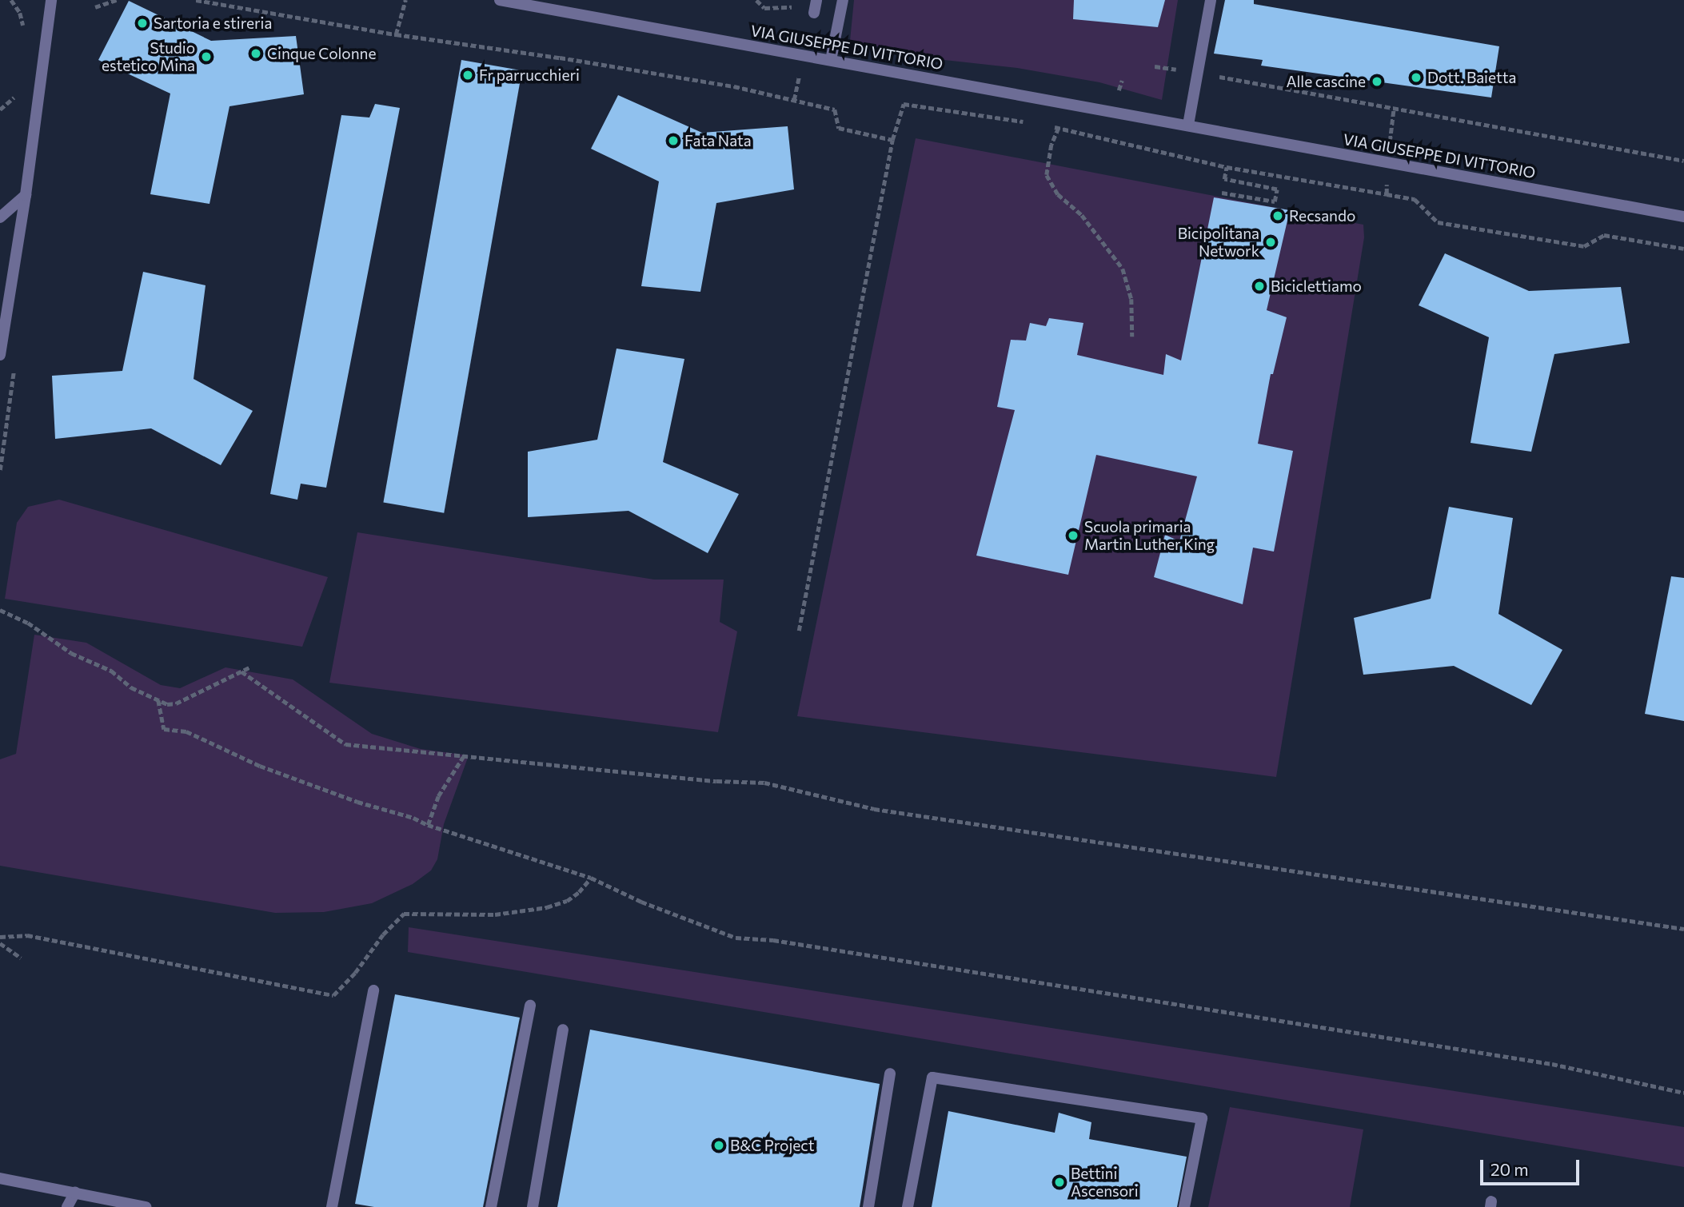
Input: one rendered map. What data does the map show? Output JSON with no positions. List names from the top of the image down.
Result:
{
  "streets": {
    "street": ["VIA GIUSEPPE DI VITTORIO"]
  },
  "places": [
    "Sartoria e stireria",
    "Cinque Colonne",
    "Studio estetico Mina",
    "Fr parrucchieri",
    "Dott. Baietta",
    "Alle cascine",
    "Fata Nata",
    "Recsando",
    "Bicipolitana Network",
    "Biciclettiamo",
    "Scuola primaria Martin Luther King",
    "B&C Project",
    "Bettini Ascensori"
  ],
  "scale_bar": "20 m"
}
